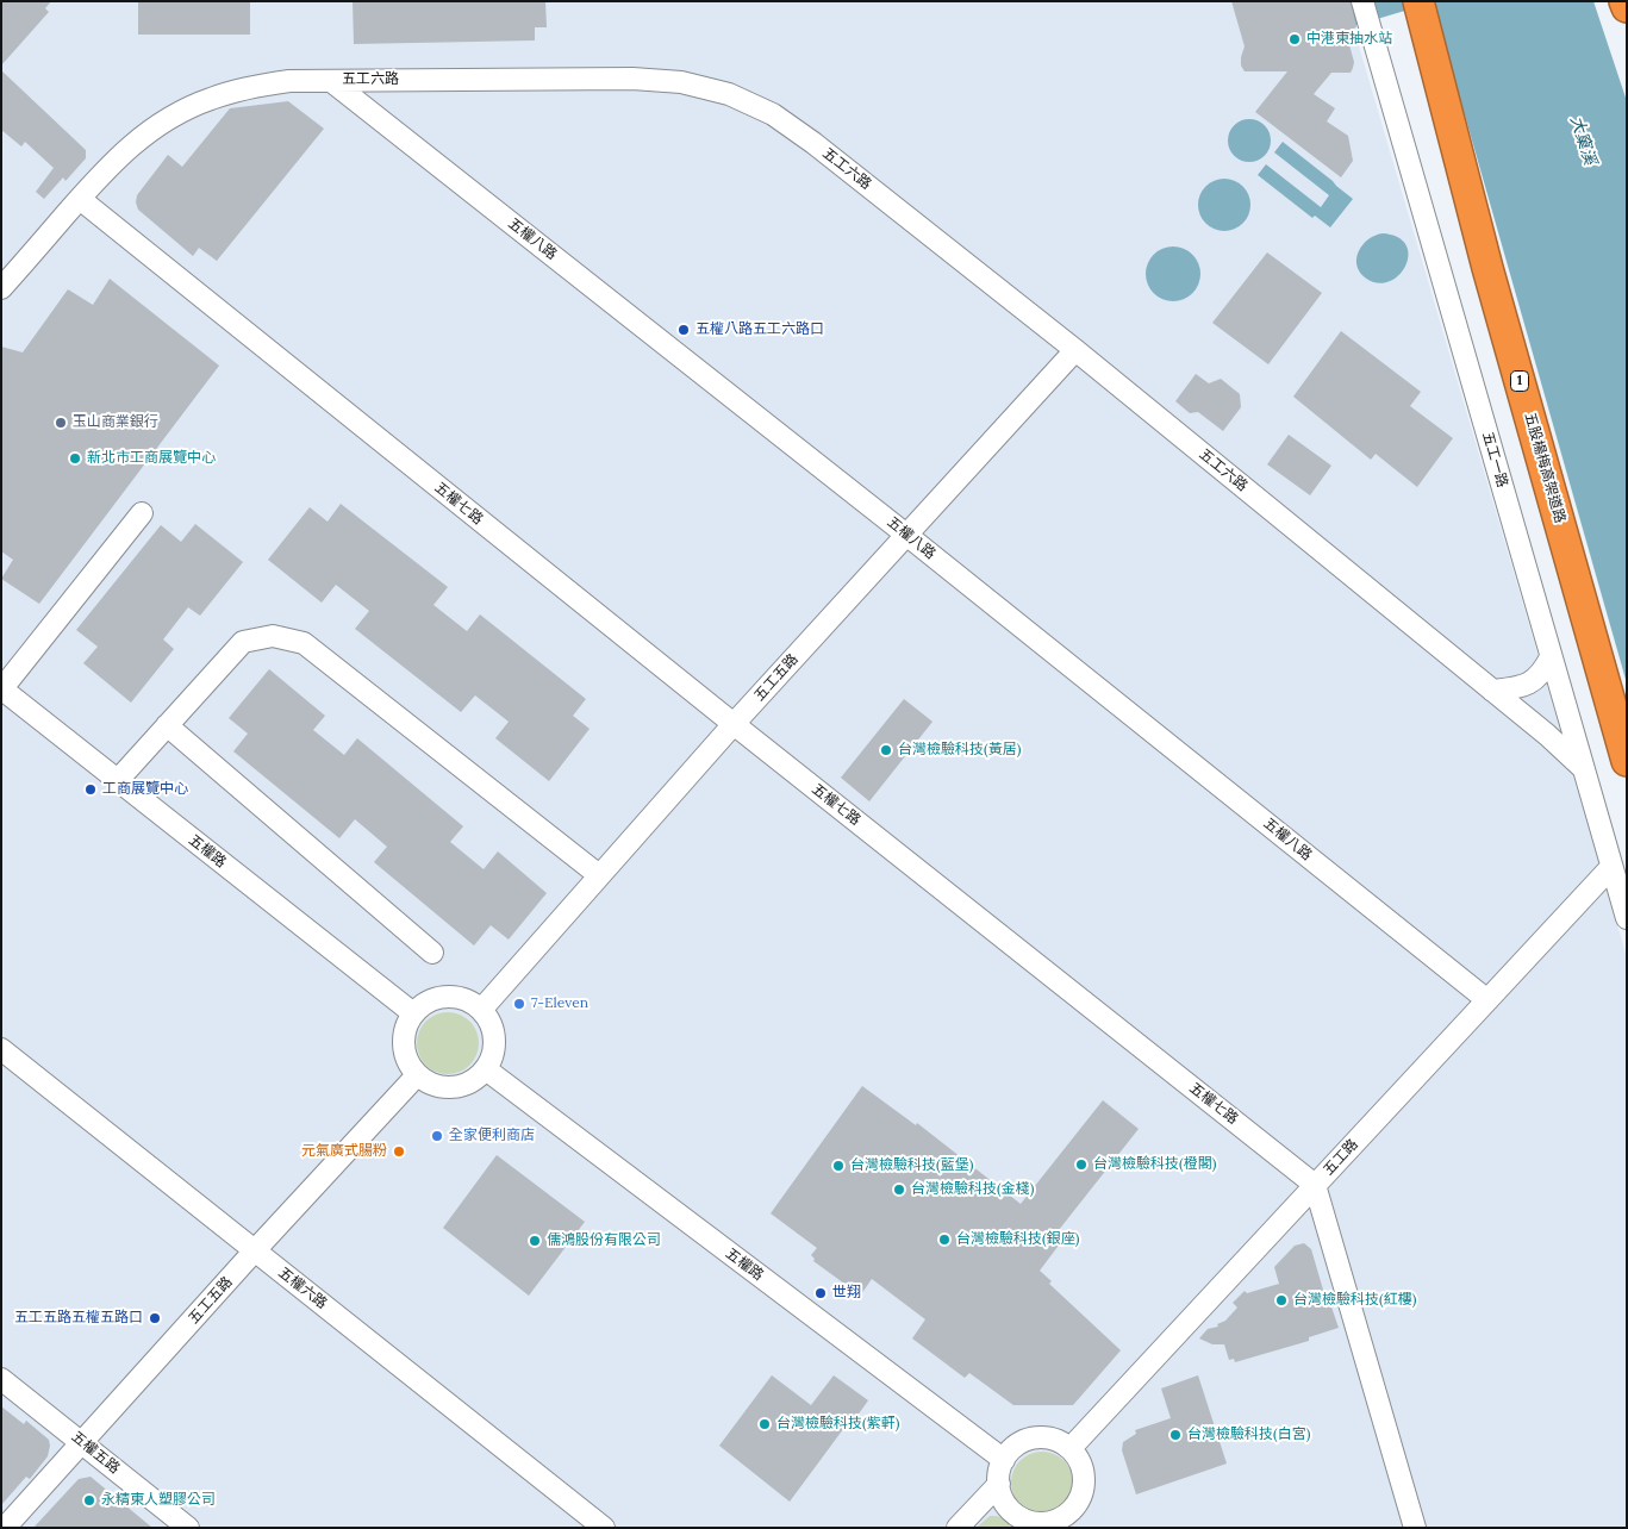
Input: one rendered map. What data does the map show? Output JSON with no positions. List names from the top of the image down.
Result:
{
  "streets": {
    "highway": ["1", "五股楊梅高架道路"],
    "street": [
      "五工六路",
      "五權八路",
      "五工一路",
      "五權七路",
      "五工五路",
      "五權路",
      "五工路",
      "五權六路",
      "五權五路"
    ]
  },
  "crossings": [
    ["五工六路", "五權八路"],
    ["五工六路", "五工一路"],
    ["五工六路", "五權七路"],
    ["五工六路", "五工五路"],
    ["五權八路", "五工五路"],
    ["五權八路", "五工路"],
    ["五工一路", "五工路"],
    ["五權七路", "五工五路"],
    ["五權七路", "五工路"],
    ["五工五路", "五權路"],
    ["五工五路", "五權六路"],
    ["五工五路", "五權五路"],
    ["五權路", "五工路"]
  ],
  "water": ["大窠溪"],
  "places": [
    "中港東抽水站",
    "五權八路五工六路口",
    "玉山商業銀行",
    "新北市工商展覽中心",
    "台灣檢驗科技(黃居)",
    "工商展覽中心",
    "7-Eleven",
    "全家便利商店",
    "元氣廣式腸粉",
    "台灣檢驗科技(橙閣)",
    "台灣檢驗科技(藍堡)",
    "台灣檢驗科技(金棧)",
    "台灣檢驗科技(銀座)",
    "儒鴻股份有限公司",
    "世翔",
    "台灣檢驗科技(紅樓)",
    "五工五路五權五路口",
    "台灣檢驗科技(紫軒)",
    "台灣檢驗科技(白宮)",
    "永精東人塑膠公司"
  ]
}
